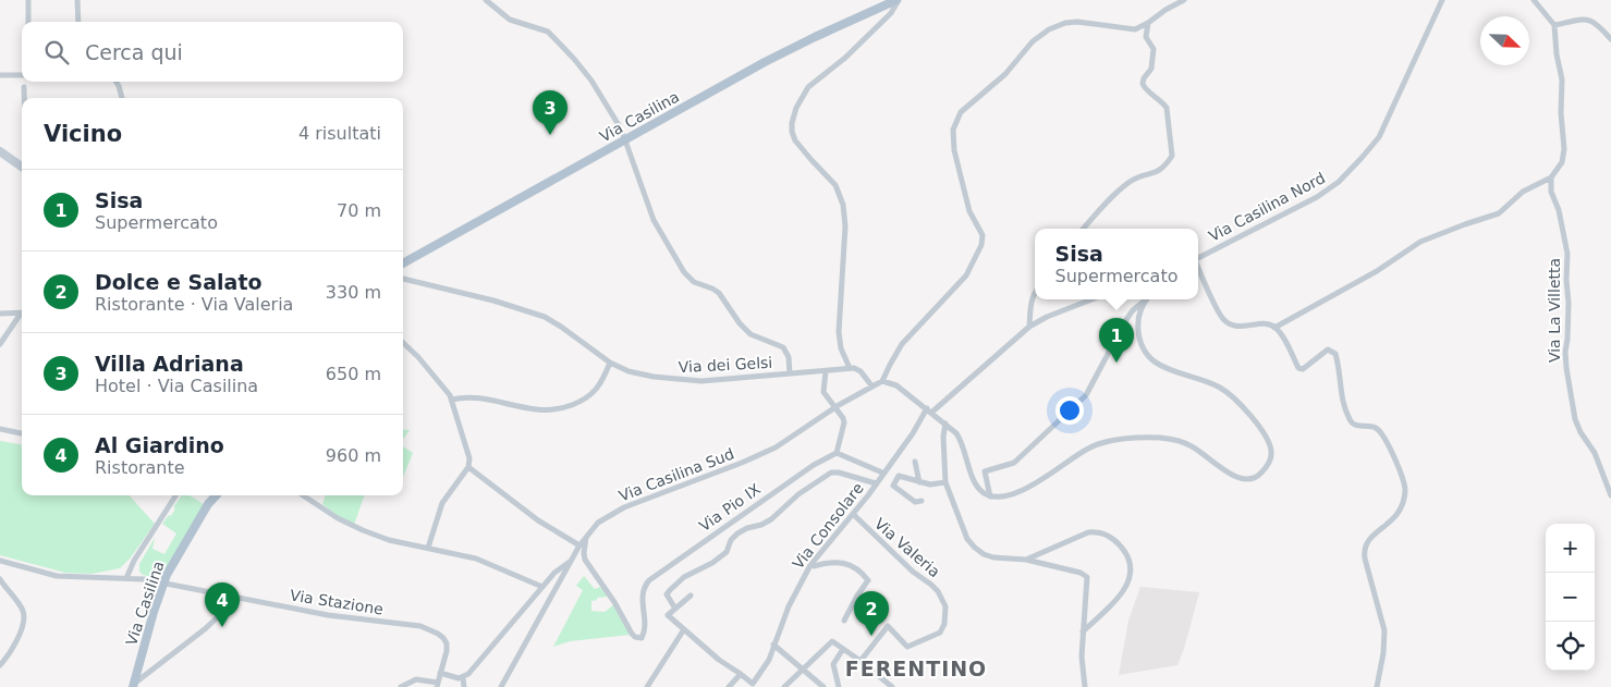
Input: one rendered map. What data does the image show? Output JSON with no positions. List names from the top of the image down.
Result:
{
  "streets": {
    "main road": ["Via Casilina"],
    "street": [
      "Via Casilina Nord",
      "Via La Villetta",
      "Via dei Gelsi",
      "Via Casilina Sud",
      "Via Pio IX",
      "Via Consolare",
      "Via Valeria",
      "Via Stazione"
    ]
  },
  "crossings": [
    ["Via Casilina Sud", "Via Pio IX"],
    ["Via Consolare", "Via Valeria"]
  ],
  "districts": ["FERENTINO"],
  "north": "bottom right",
  "page": {
    "search": "Cerca qui",
    "pins": [
      "3",
      "1",
      "4",
      "2"
    ],
    "heading": ["Vicino", "4 risultati"],
    "list": [
      {
        "mark": "1",
        "name": "Sisa",
        "note": "Supermercato",
        "value": "70 m"
      },
      {
        "mark": "2",
        "name": "Dolce e Salato",
        "note": "Ristorante · Via Valeria",
        "value": "330 m"
      },
      {
        "mark": "3",
        "name": "Villa Adriana",
        "note": "Hotel · Via Casilina",
        "value": "650 m"
      },
      {
        "mark": "4",
        "name": "Al Giardino",
        "note": "Ristorante",
        "value": "960 m"
      }
    ],
    "popup": ["Sisa", "Supermercato"],
    "map_buttons": ["+", "−"]
  }
}
